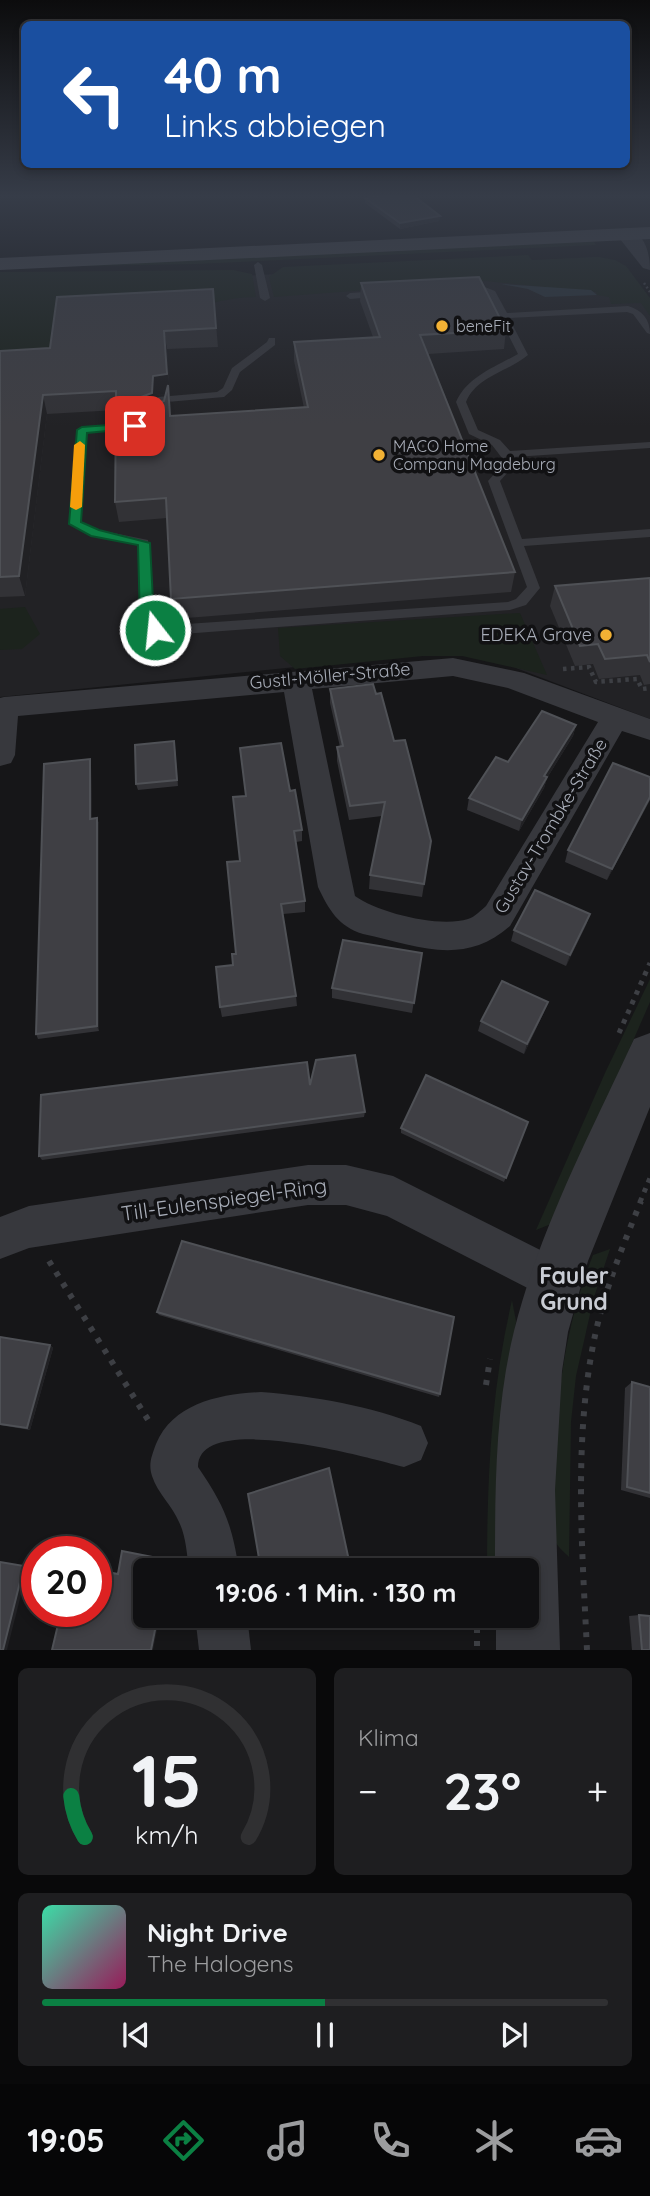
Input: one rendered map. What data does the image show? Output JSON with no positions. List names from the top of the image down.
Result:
{
  "streets": {
    "street": ["Gustl-Möller-Straße", "Gustav-Trombke-Straße", "Till-Eulenspiegel-Ring"]
  },
  "crossings": [
    ["Gustl-Möller-Straße", "Gustav-Trombke-Straße"]
  ],
  "districts": ["Fauler Grund"],
  "places": ["beneFit", "MACO Home Company Magdeburg", "EDEKA Grave"],
  "page": {
    "turn": ["40 m", "Links abbiegen"],
    "limit": "20",
    "trip": "19:06 · 1 Min. · 130 m",
    "tile": "Klima",
    "heat": ["−", "23°", "+"],
    "song": ["Night Drive", "The Halogens"],
    "tabs": "19:05",
    "gauge": ["15", "km/h"]
  }
}
